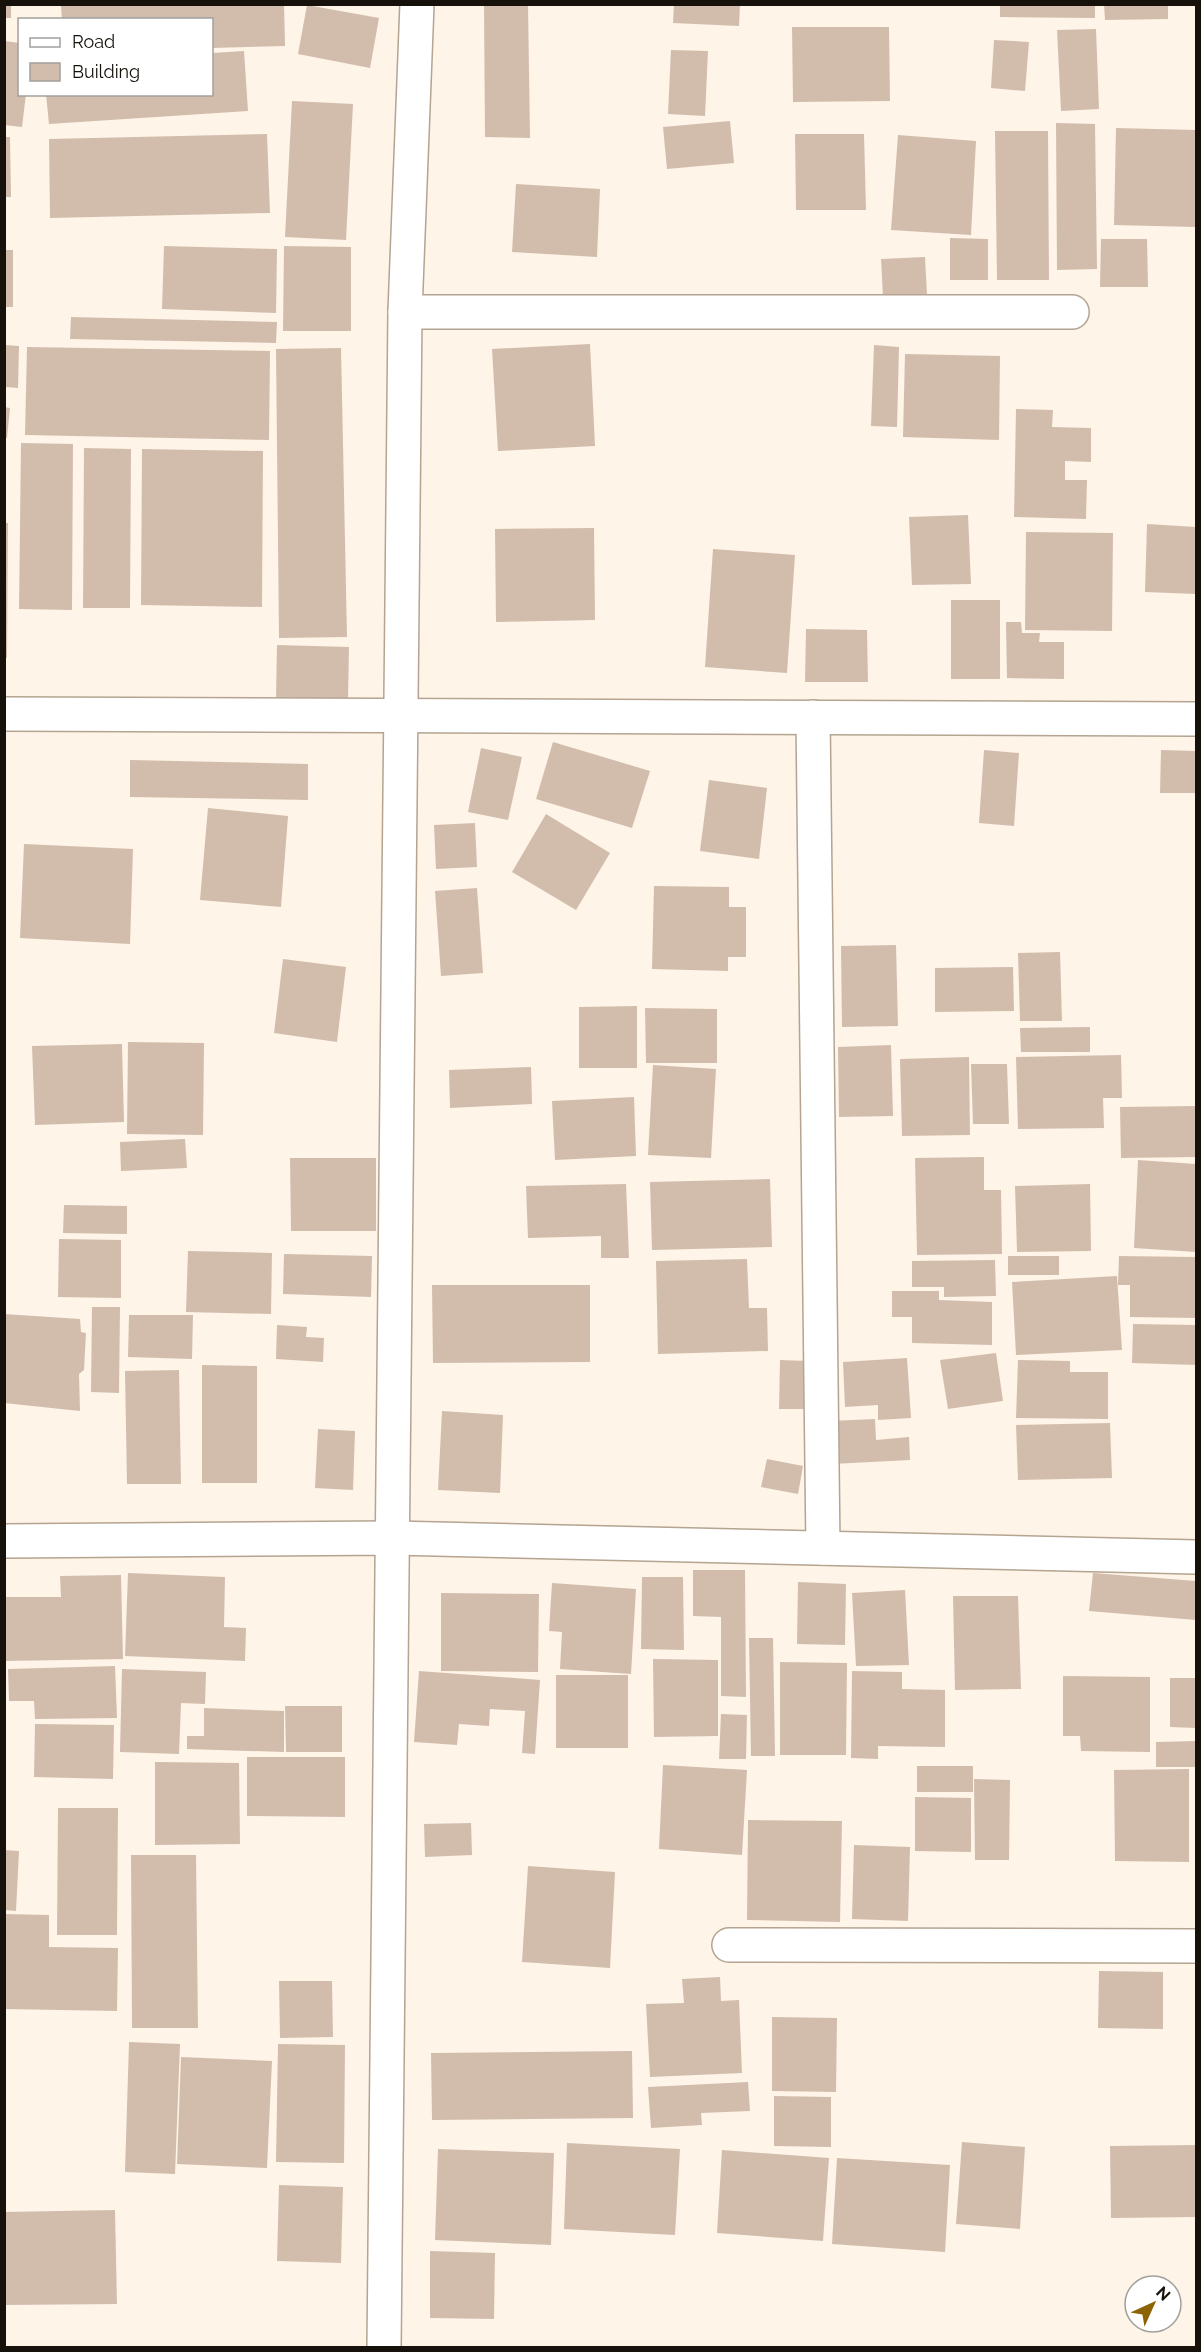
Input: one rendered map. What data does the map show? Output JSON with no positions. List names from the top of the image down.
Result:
{
  "legend": ["Road", "Building"],
  "north": "top right"
}
